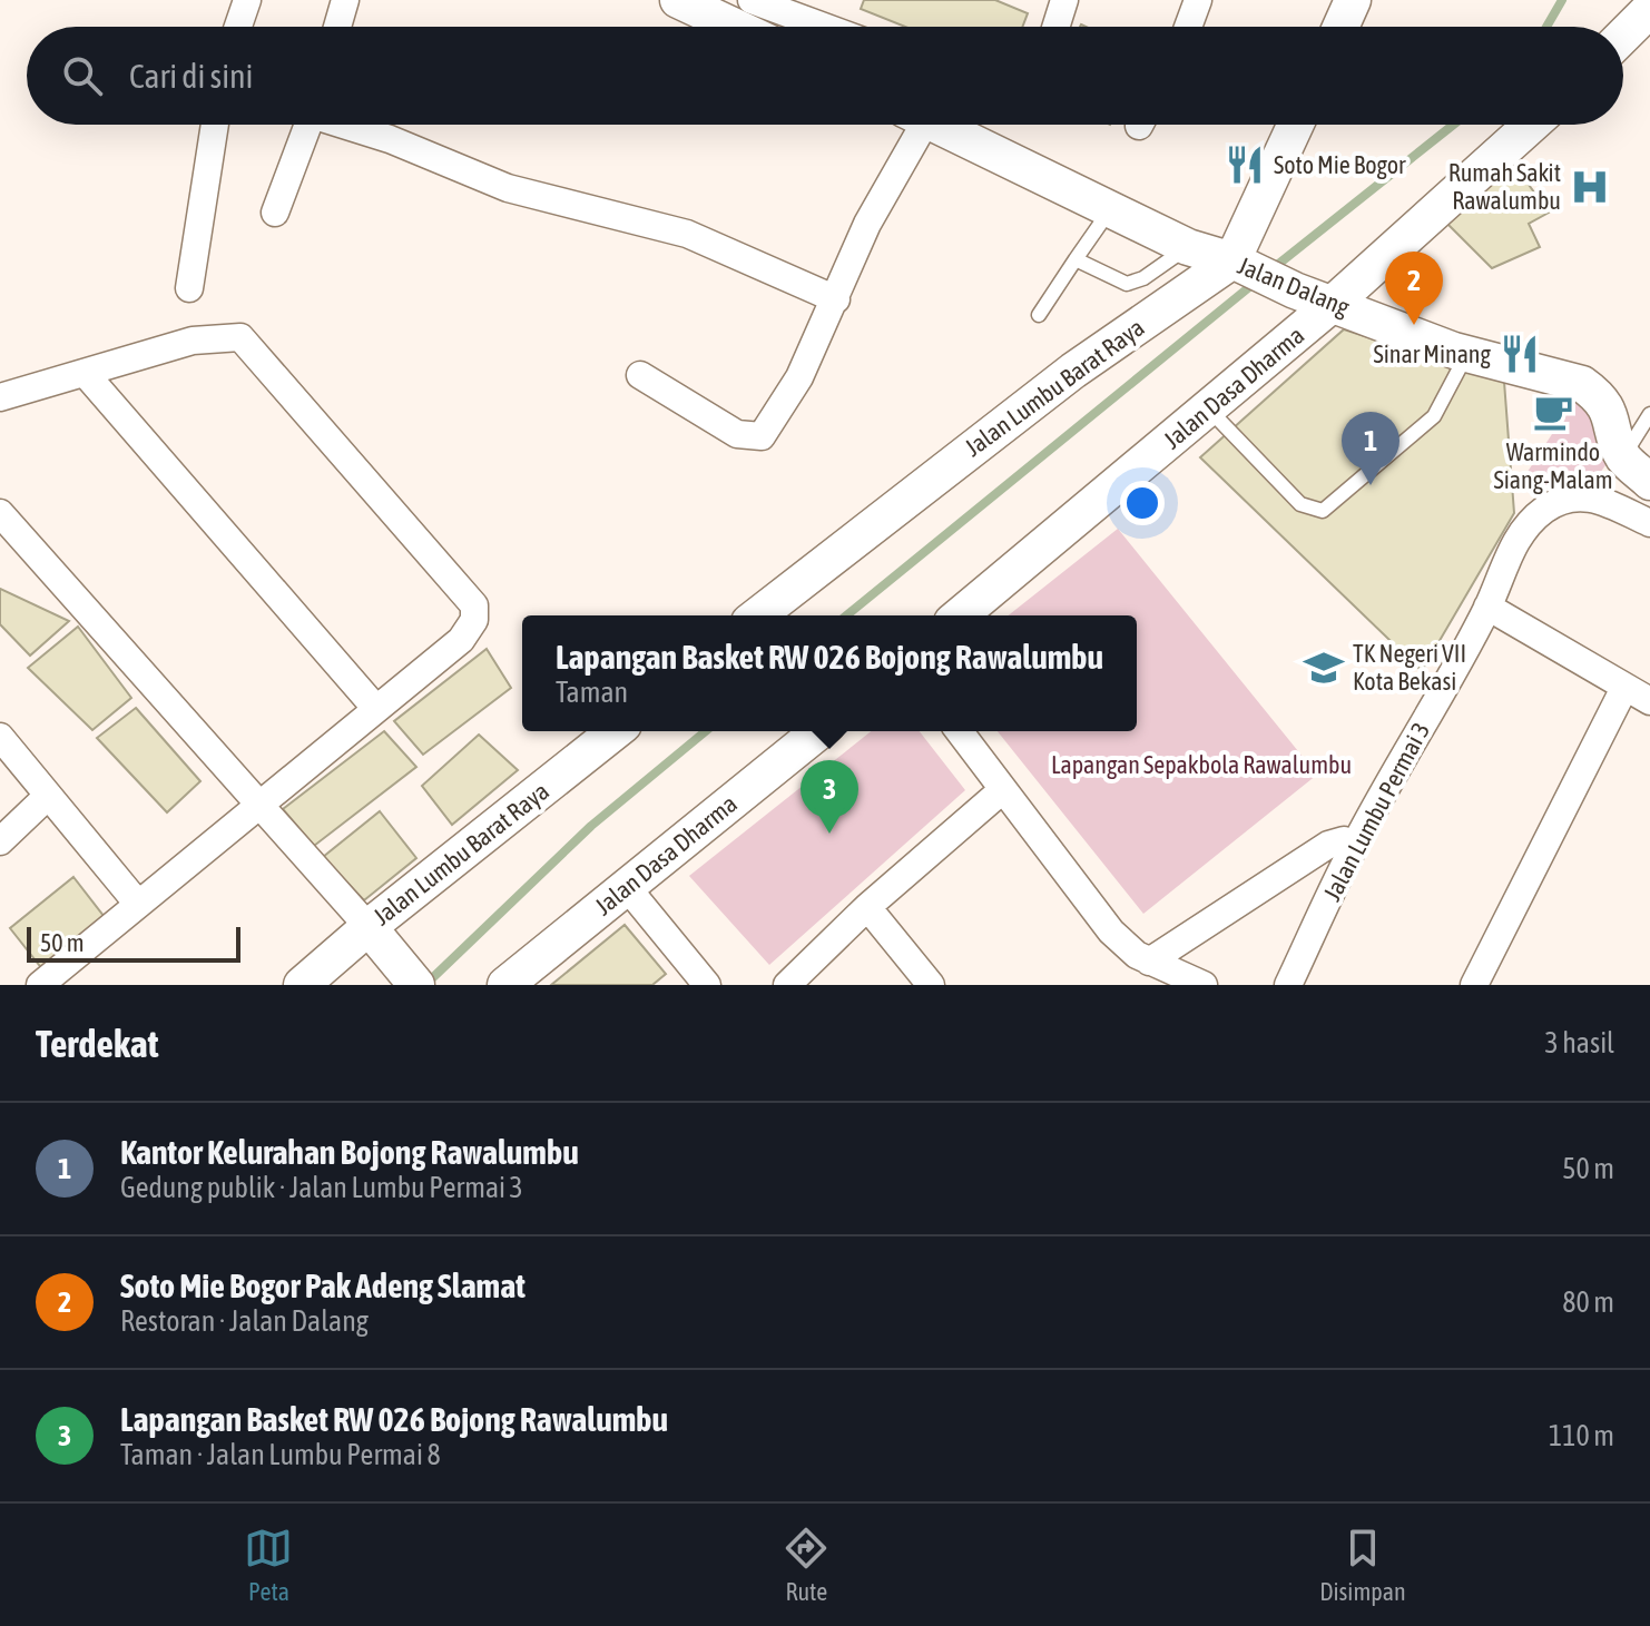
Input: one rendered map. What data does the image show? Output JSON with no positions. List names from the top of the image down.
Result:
{
  "streets": {
    "street": [
      "Jalan Dalang",
      "Jalan Lumbu Barat Raya",
      "Jalan Dasa Dharma",
      "Jalan Lumbu Permai 3"
    ]
  },
  "crossings": [
    ["Jalan Dalang", "Jalan Lumbu Barat Raya"],
    ["Jalan Dalang", "Jalan Dasa Dharma"]
  ],
  "parks": ["Lapangan Sepakbola Rawalumbu"],
  "places": {
    "restaurant": ["Soto Mie Bogor", "Sinar Minang"],
    "hospital": ["Rumah Sakit Rawalumbu"],
    "cafe": ["Warmindo Siang-Malam"],
    "school or university": ["TK Negeri VII Kota Bekasi"]
  },
  "scale_bar": "50 m",
  "page": {
    "search": "Cari di sini",
    "pins": ["2", "1", "3"],
    "popup": ["Lapangan Basket RW 026 Bojong Rawalumbu", "Taman"],
    "scale": "50 m",
    "heading": ["Terdekat", "3 hasil"],
    "list": [
      {
        "mark": "1",
        "name": "Kantor Kelurahan Bojong Rawalumbu",
        "note": "Gedung publik · Jalan Lumbu Permai 3",
        "value": "50 m"
      },
      {
        "mark": "2",
        "name": "Soto Mie Bogor Pak Adeng Slamat",
        "note": "Restoran · Jalan Dalang",
        "value": "80 m"
      },
      {
        "mark": "3",
        "name": "Lapangan Basket RW 026 Bojong Rawalumbu",
        "note": "Taman · Jalan Lumbu Permai 8",
        "value": "110 m"
      }
    ],
    "nav": ["Peta", "Rute", "Disimpan"]
  }
}
